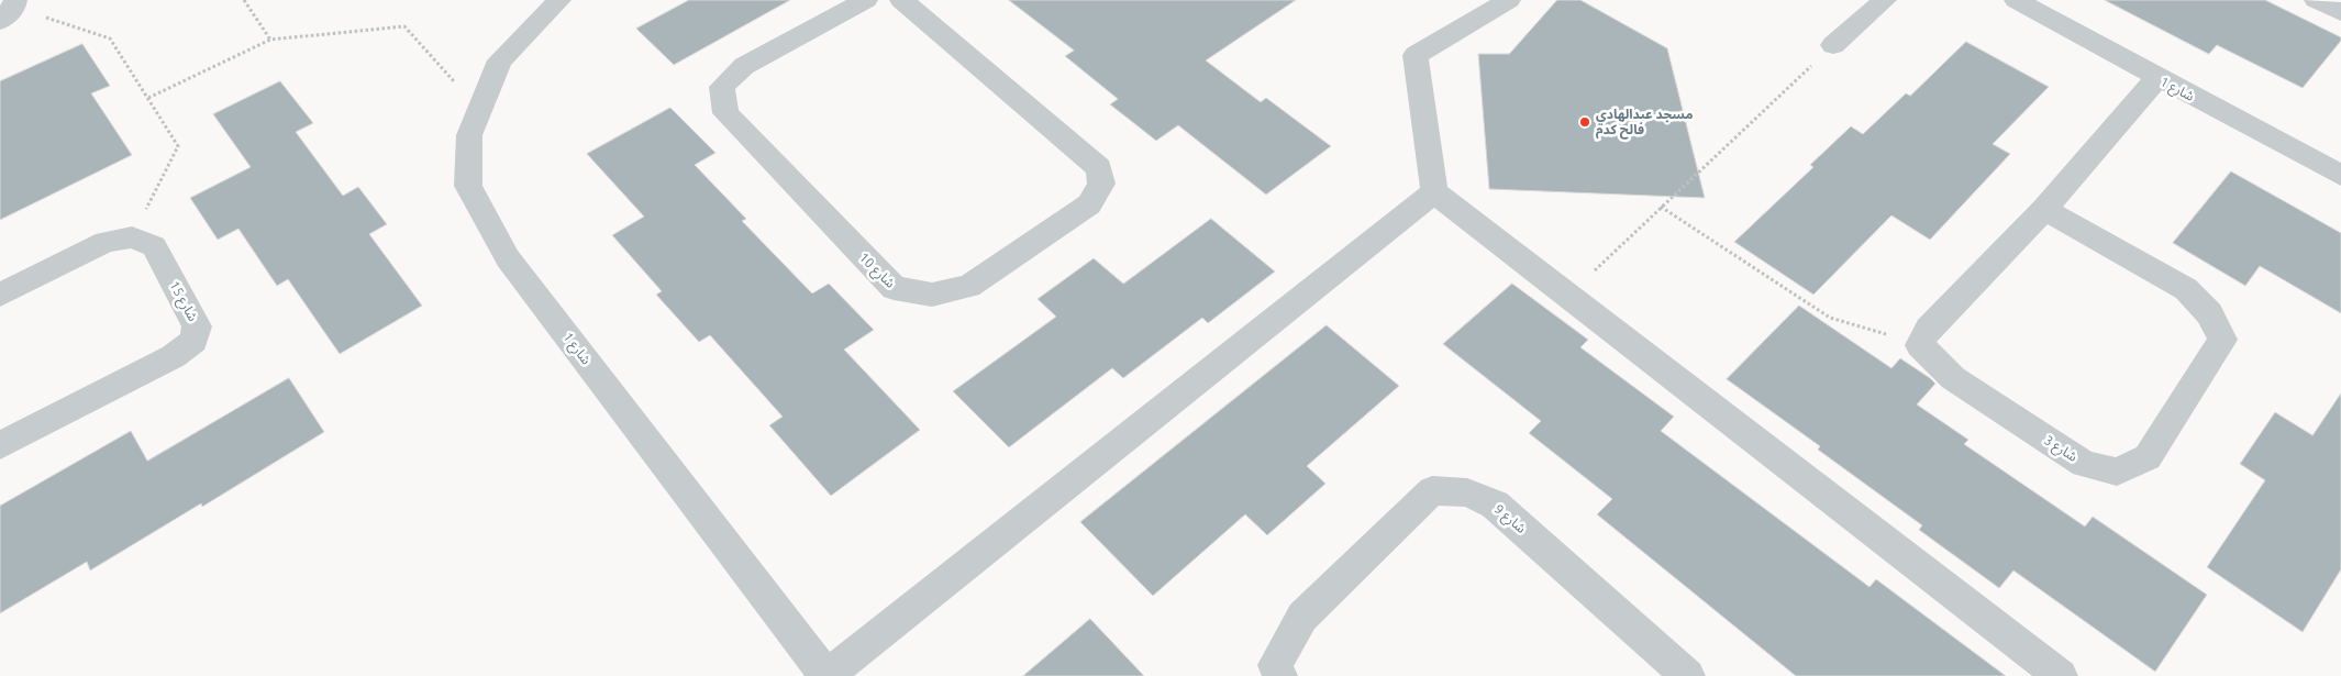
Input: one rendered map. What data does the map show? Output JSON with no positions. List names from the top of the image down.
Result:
{
  "streets": {
    "street": [
      "شارع 1",
      "شارع 10",
      "شارع 15",
      "شارع 3",
      "شارع 9"
    ]
  },
  "places": ["مسجد عبدالهادي فالح كدم"]
}
